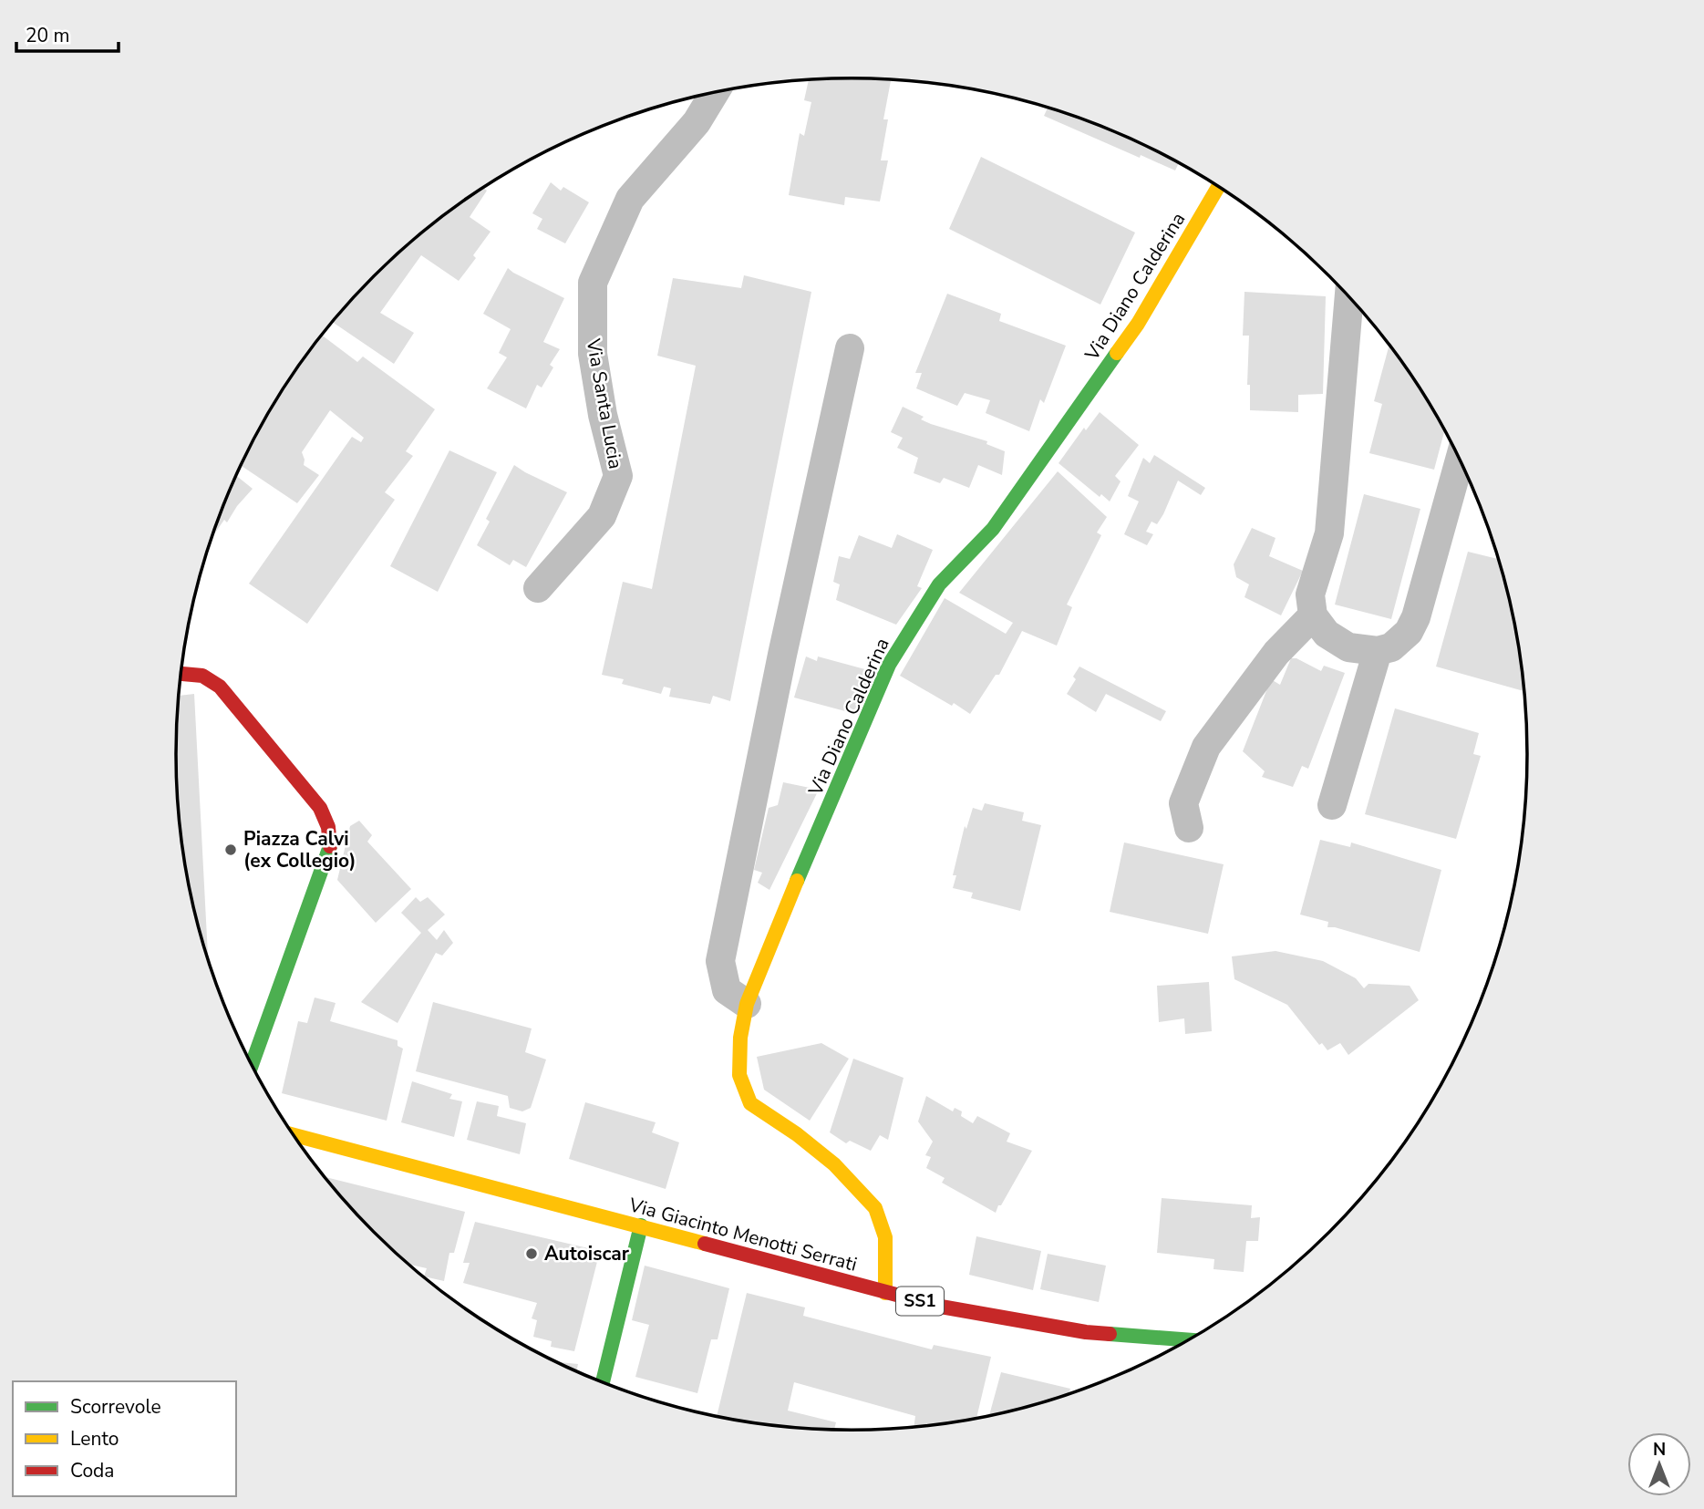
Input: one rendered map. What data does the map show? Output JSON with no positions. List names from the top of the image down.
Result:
{
  "streets": {
    "main road": ["Via Diano Calderina", "Via Giacinto Menotti Serrati", "SS1"],
    "street": ["Via Santa Lucia"]
  },
  "crossings": [
    ["Via Diano Calderina", "Via Giacinto Menotti Serrati"]
  ],
  "places": ["Piazza Calvi (ex Collegio)", "Autoiscar"],
  "legend": ["Scorrevole", "Lento", "Coda"],
  "scale_bar": "20 m",
  "north": "top"
}
